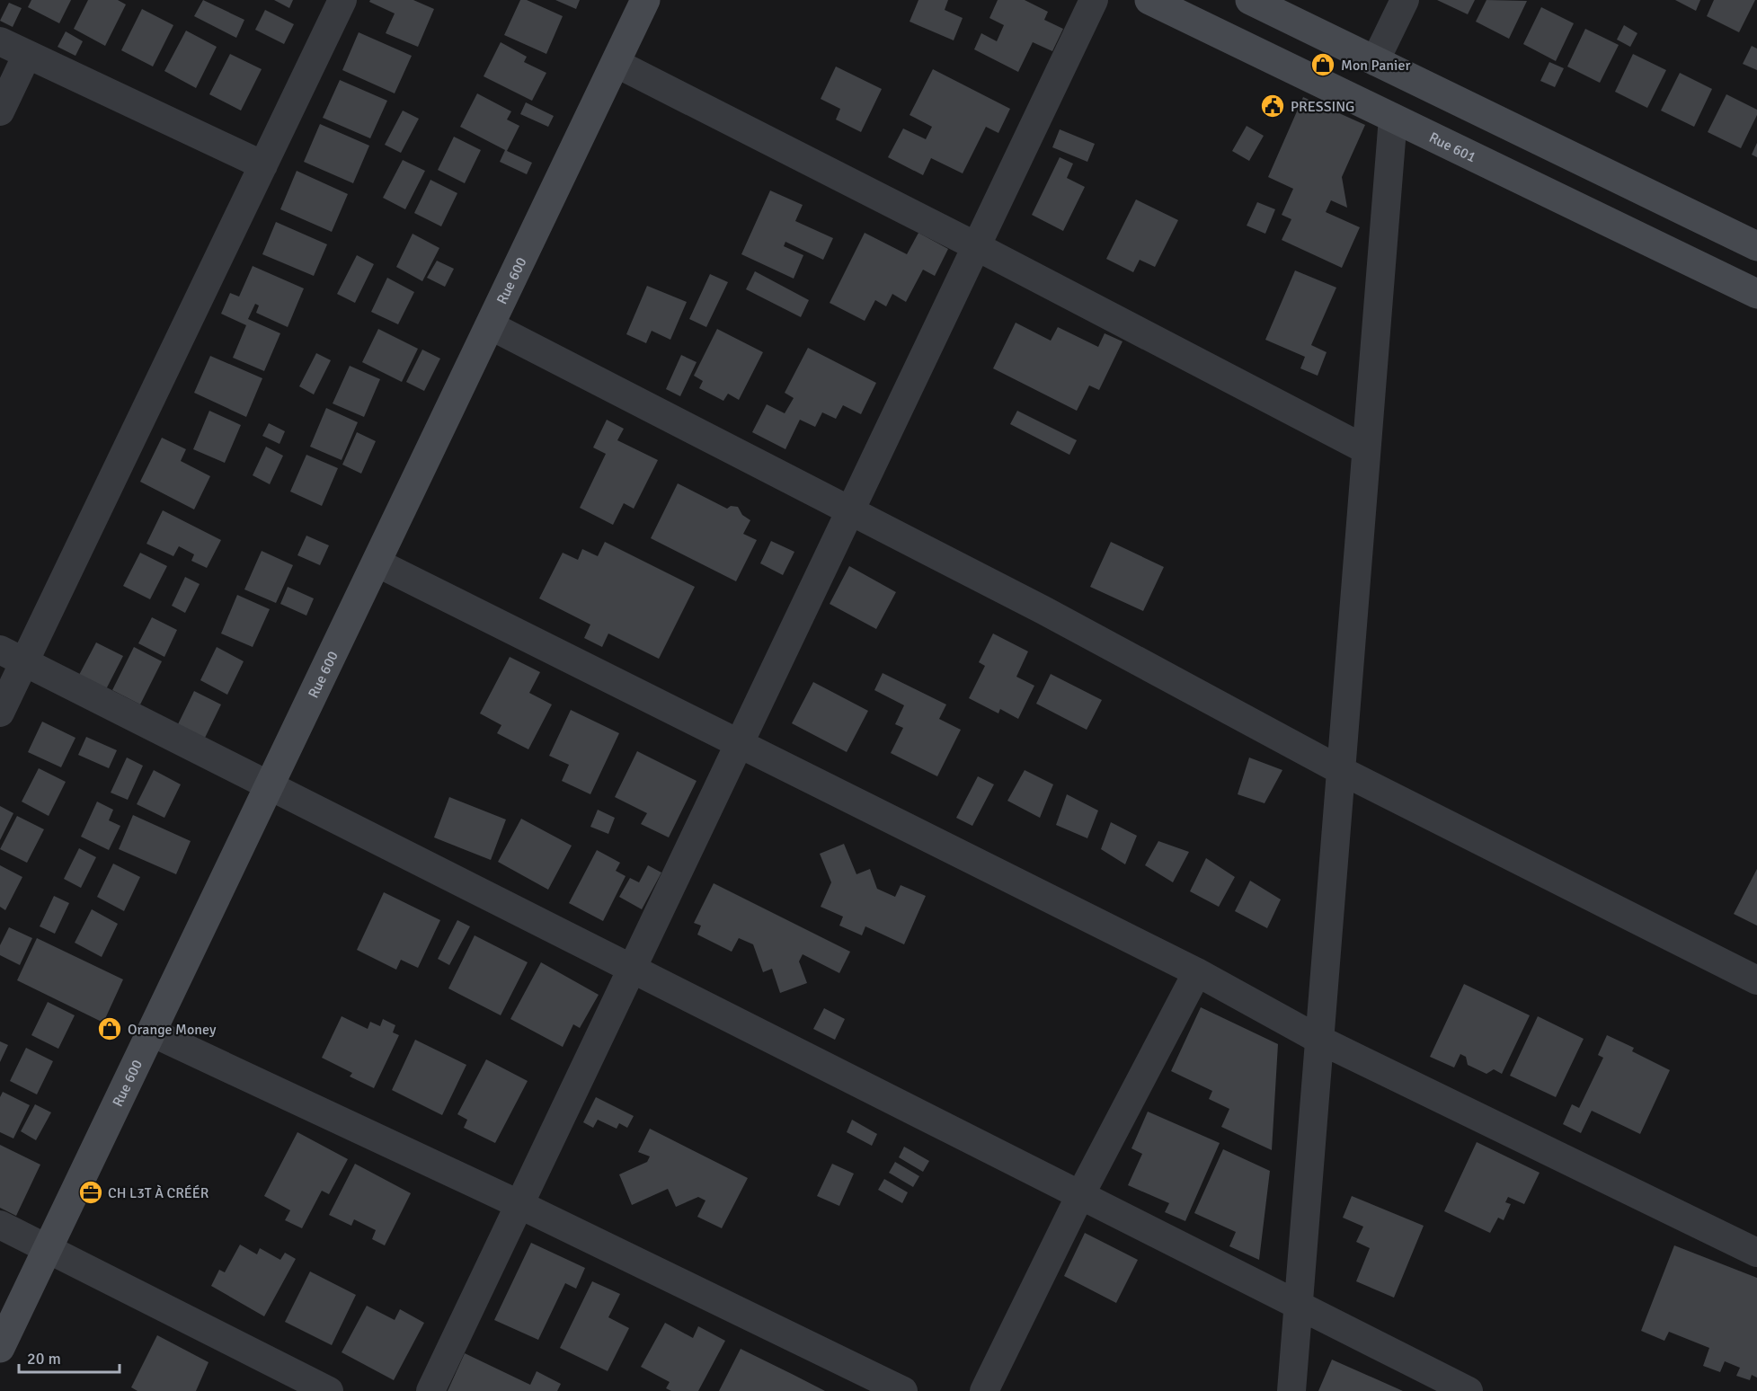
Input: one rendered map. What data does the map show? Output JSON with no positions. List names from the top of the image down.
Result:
{
  "streets": {
    "street": ["Rue 601", "Rue 600"]
  },
  "places": {
    "shop": ["Mon Panier", "Orange Money"],
    "public building": ["PRESSING"],
    "office": ["CH L3T À CRÉÉR"]
  },
  "scale_bar": "20 m"
}
